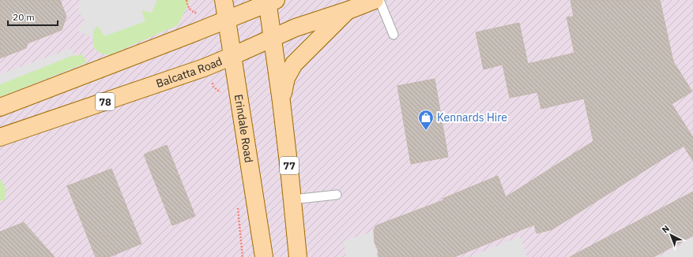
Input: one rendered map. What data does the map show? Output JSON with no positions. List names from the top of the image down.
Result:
{
  "streets": {
    "main road": [
      "Balcatta Road",
      "78",
      "Erindale Road",
      "77"
    ]
  },
  "crossings": [
    ["Balcatta Road", "Erindale Road"],
    ["Balcatta Road", "77"]
  ],
  "places": {
    "shop": ["Kennards Hire"]
  },
  "scale_bar": "20 m",
  "north": "top left"
}
